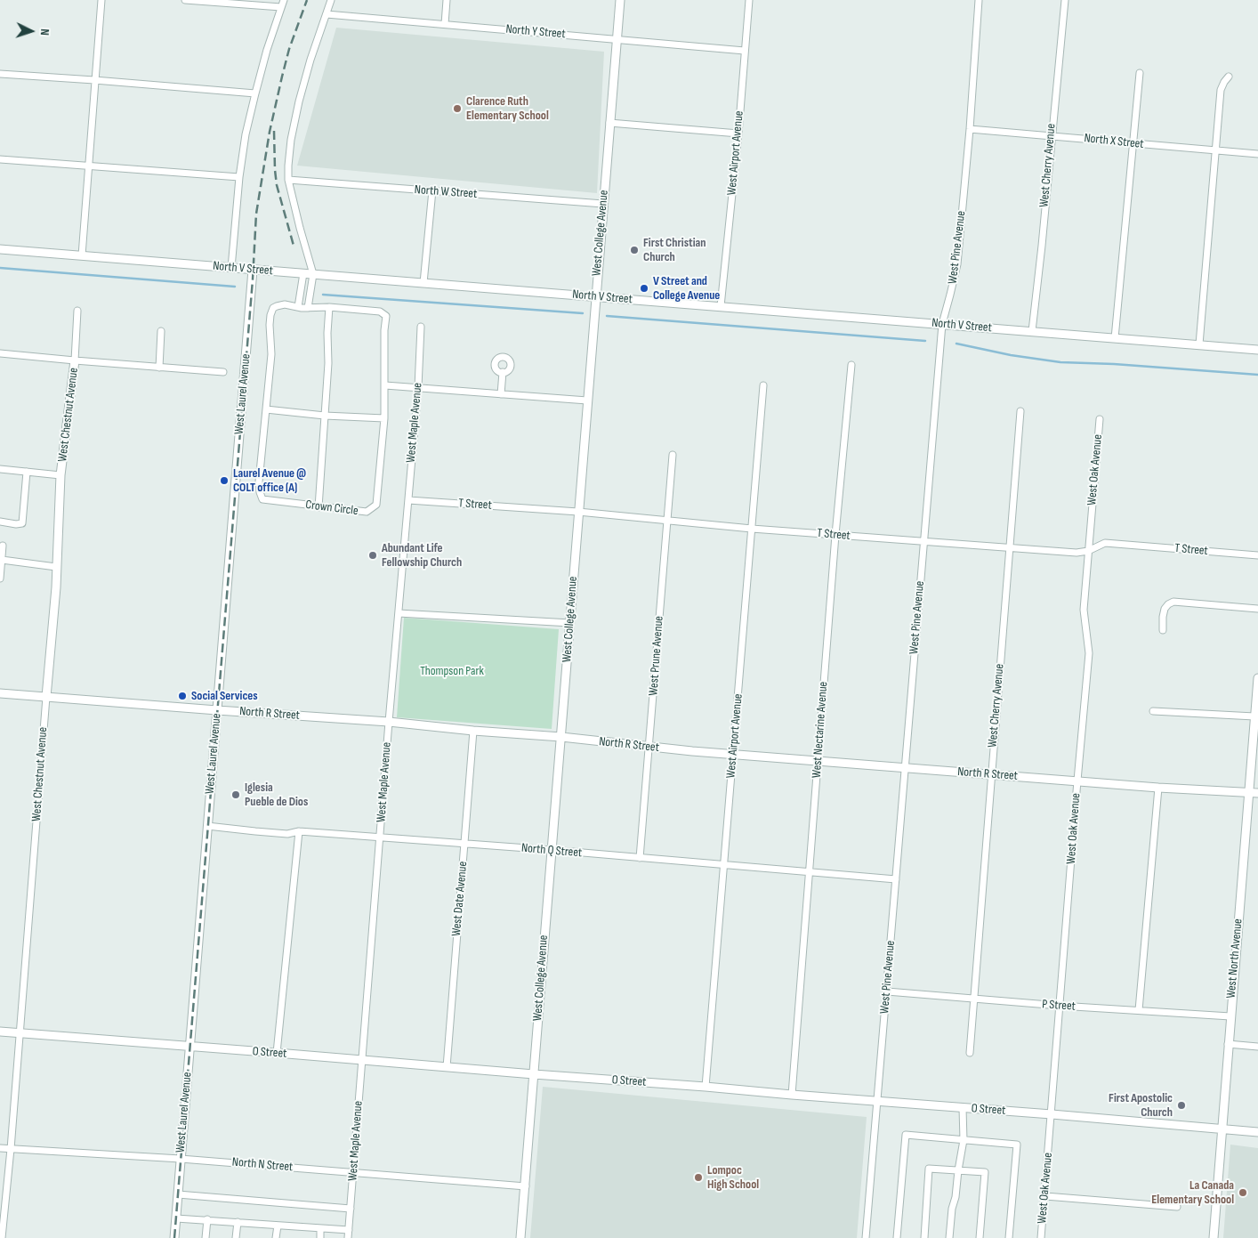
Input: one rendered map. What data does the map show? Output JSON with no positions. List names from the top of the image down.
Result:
{
  "streets": {
    "street": [
      "North Y Street",
      "North X Street",
      "West Airport Avenue",
      "West Cherry Avenue",
      "North W Street",
      "West College Avenue",
      "West Pine Avenue",
      "North V Street",
      "West Laurel Avenue",
      "West Chestnut Avenue",
      "West Maple Avenue",
      "West Oak Avenue",
      "T Street",
      "Crown Circle",
      "West Prune Avenue",
      "North R Street",
      "West Nectarine Avenue",
      "North Q Street",
      "West Date Avenue",
      "West North Avenue",
      "P Street",
      "O Street",
      "North N Street"
    ]
  },
  "crossings": [
    ["North Y Street", "West Airport Avenue"],
    ["North Y Street", "West College Avenue"],
    ["North X Street", "West Cherry Avenue"],
    ["North X Street", "West Pine Avenue"],
    ["West Airport Avenue", "North V Street"],
    ["West Airport Avenue", "T Street"],
    ["West Airport Avenue", "North R Street"],
    ["West Airport Avenue", "North Q Street"],
    ["West Airport Avenue", "O Street"],
    ["West Cherry Avenue", "North V Street"],
    ["West Cherry Avenue", "T Street"],
    ["West Cherry Avenue", "North R Street"],
    ["West Cherry Avenue", "P Street"],
    ["North W Street", "West College Avenue"],
    ["West College Avenue", "North V Street"],
    ["West College Avenue", "T Street"],
    ["West College Avenue", "North R Street"],
    ["West College Avenue", "North Q Street"],
    ["West College Avenue", "O Street"],
    ["West College Avenue", "North N Street"],
    ["West Pine Avenue", "North V Street"],
    ["West Pine Avenue", "T Street"],
    ["West Pine Avenue", "North R Street"],
    ["West Pine Avenue", "North Q Street"],
    ["West Pine Avenue", "P Street"],
    ["West Pine Avenue", "O Street"],
    ["North V Street", "West Laurel Avenue"],
    ["West Laurel Avenue", "North R Street"],
    ["West Laurel Avenue", "North Q Street"],
    ["West Laurel Avenue", "O Street"],
    ["West Laurel Avenue", "North N Street"],
    ["West Chestnut Avenue", "North R Street"],
    ["West Chestnut Avenue", "O Street"],
    ["West Chestnut Avenue", "North N Street"],
    ["West Maple Avenue", "T Street"],
    ["West Maple Avenue", "North R Street"],
    ["West Maple Avenue", "North Q Street"],
    ["West Maple Avenue", "O Street"],
    ["West Maple Avenue", "North N Street"],
    ["West Oak Avenue", "T Street"],
    ["West Oak Avenue", "North R Street"],
    ["West Oak Avenue", "P Street"],
    ["West Oak Avenue", "O Street"],
    ["T Street", "West Prune Avenue"],
    ["T Street", "West Nectarine Avenue"],
    ["West Prune Avenue", "North R Street"],
    ["West Prune Avenue", "North Q Street"],
    ["North R Street", "West Nectarine Avenue"],
    ["North R Street", "West Date Avenue"],
    ["North R Street", "West North Avenue"],
    ["West Nectarine Avenue", "North Q Street"],
    ["West Nectarine Avenue", "O Street"],
    ["North Q Street", "West Date Avenue"],
    ["West Date Avenue", "O Street"],
    ["West North Avenue", "P Street"],
    ["West North Avenue", "O Street"]
  ],
  "parks": ["Thompson Park"],
  "places": [
    "Clarence Ruth Elementary School",
    "First Christian Church",
    "V Street and College Avenue",
    "Laurel Avenue @ COLT office (A)",
    "Abundant Life Fellowship Church",
    "Social Services",
    "Iglesia Pueble de Dios",
    "First Apostolic Church",
    "Lompoc High School",
    "La Canada Elementary School"
  ],
  "north": "right"
}
